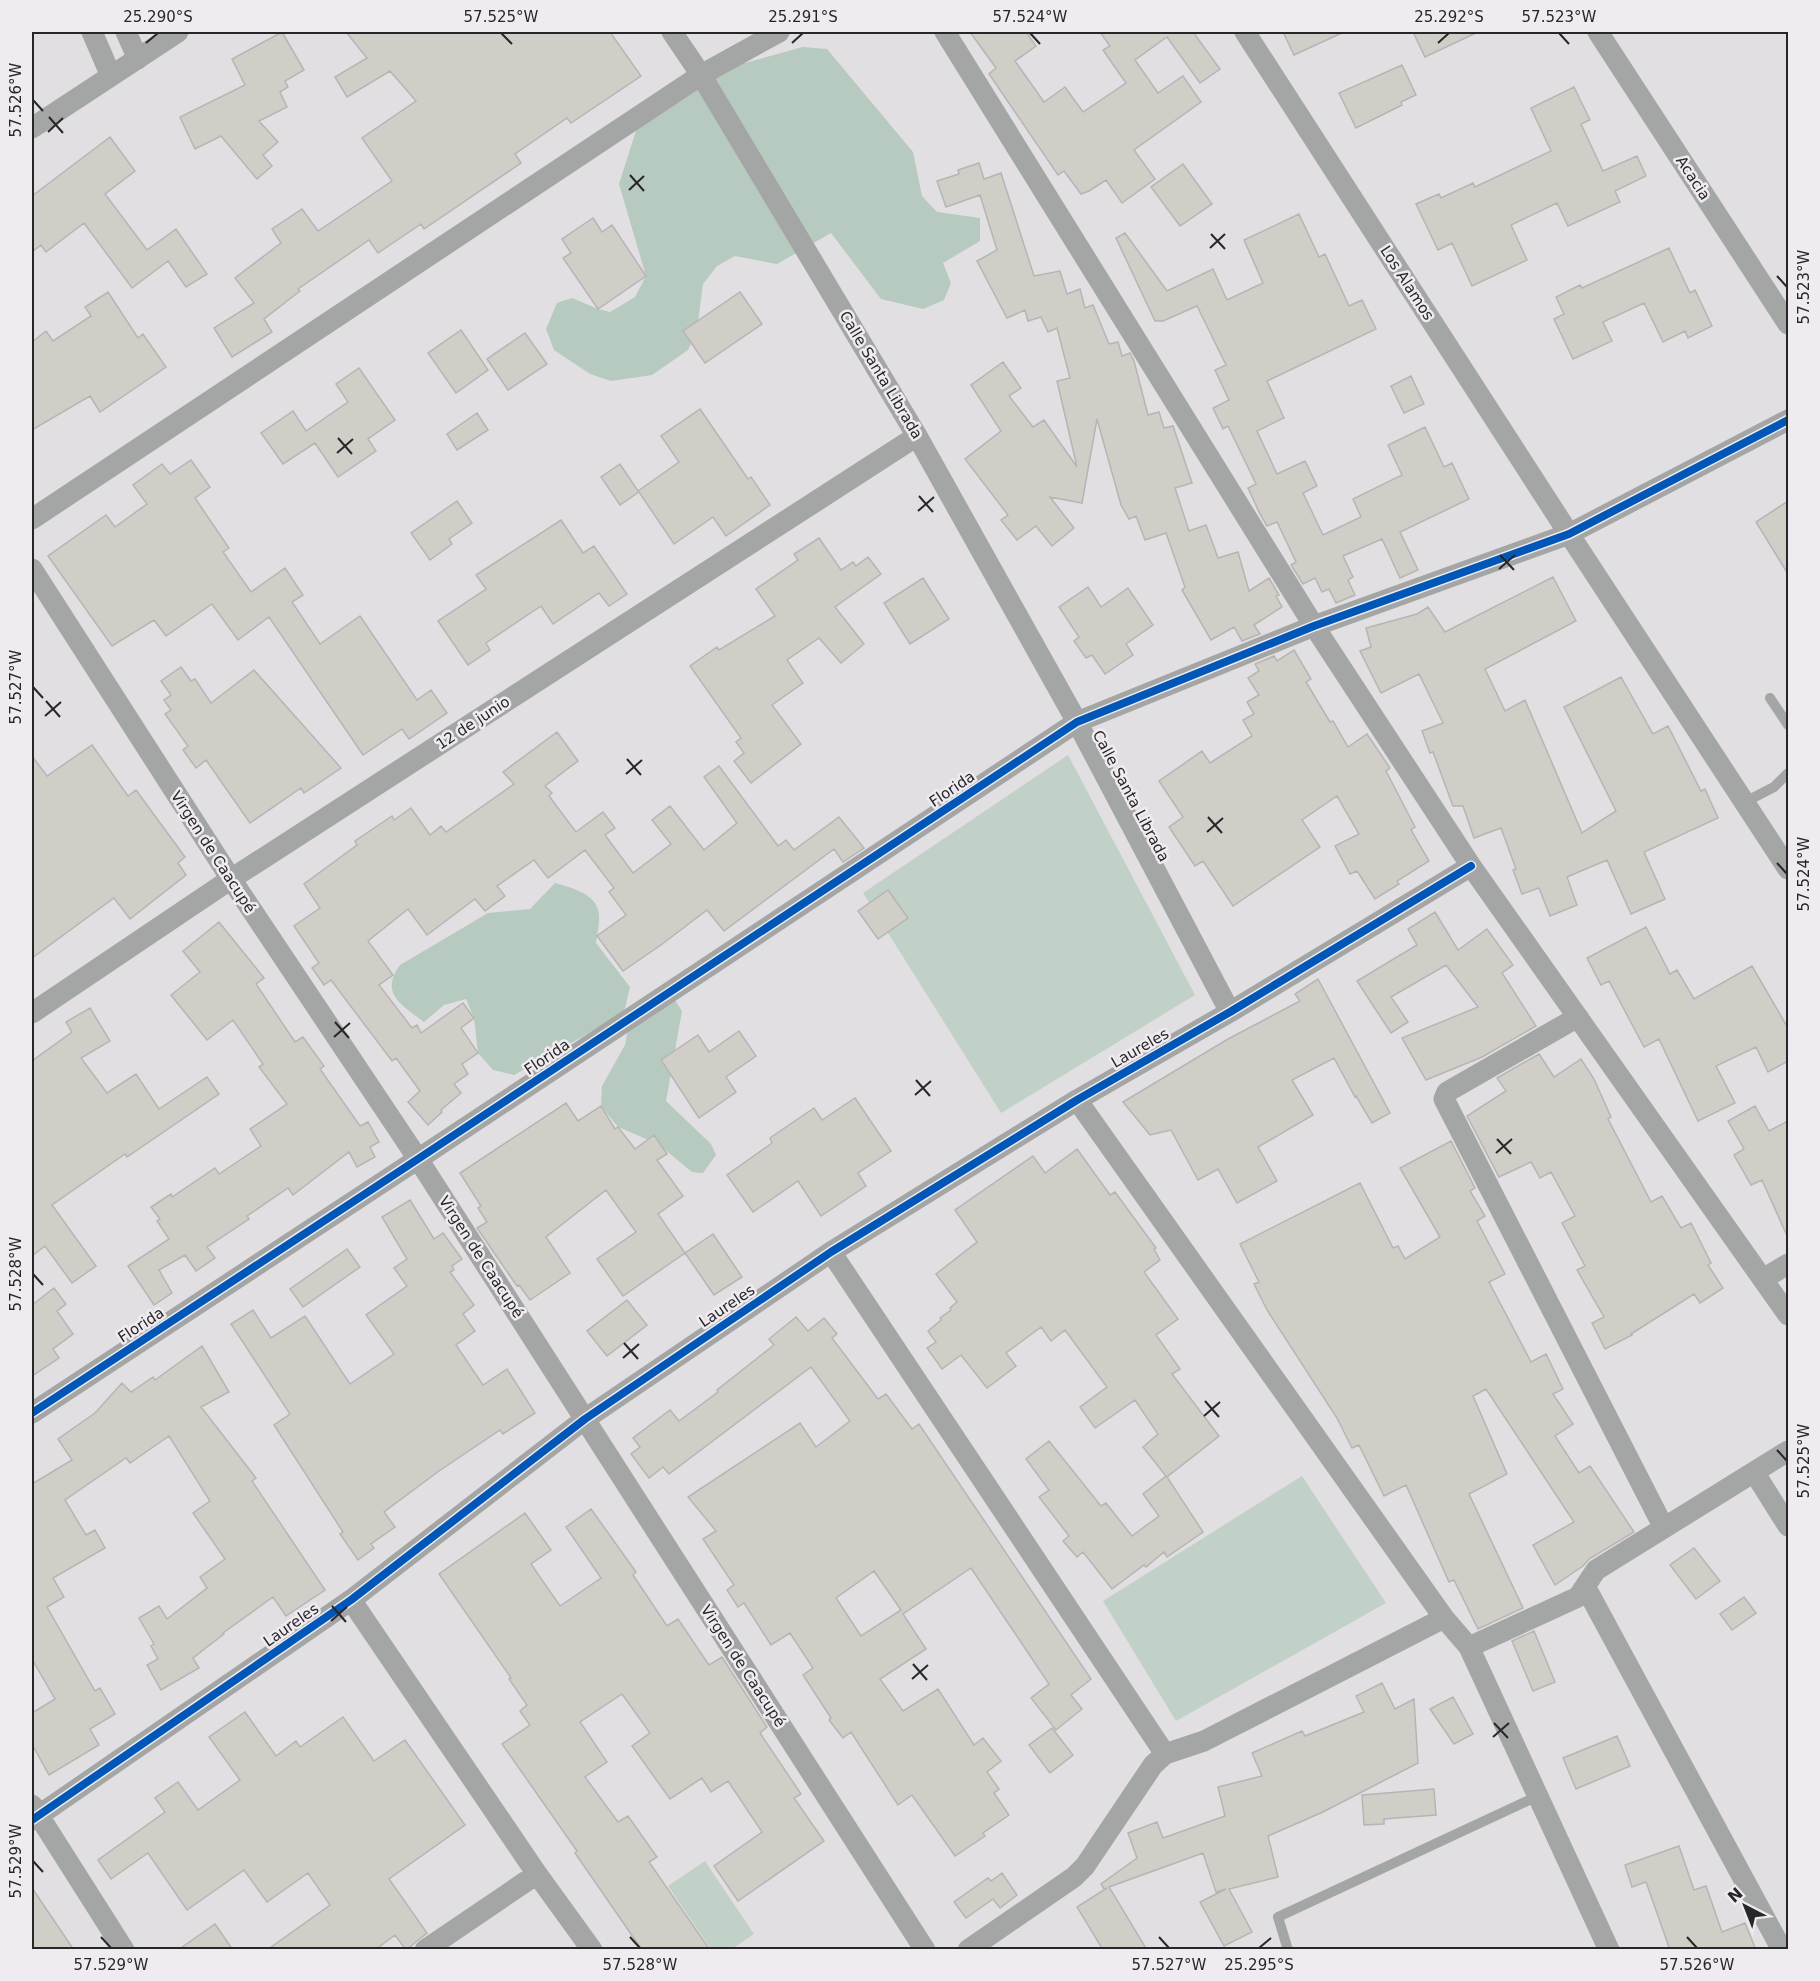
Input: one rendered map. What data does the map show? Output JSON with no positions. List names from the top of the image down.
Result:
{
  "streets": {
    "street": [
      "Acacia",
      "Los Alamos",
      "Calle Santa Librada",
      "12 de junio",
      "Florida",
      "Virgen de Caacupé",
      "Laureles"
    ]
  },
  "crossings": [
    ["Los Alamos", "Florida"],
    ["Calle Santa Librada", "12 de junio"],
    ["Calle Santa Librada", "Florida"],
    ["Calle Santa Librada", "Laureles"],
    ["12 de junio", "Virgen de Caacupé"],
    ["Florida", "Virgen de Caacupé"],
    ["Virgen de Caacupé", "Laureles"]
  ],
  "north": "top left",
  "coordinates": [
    "25.290°S",
    "57.525°W",
    "25.291°S",
    "57.524°W",
    "25.292°S",
    "57.523°W",
    "57.526°W",
    "57.527°W",
    "57.528°W",
    "57.529°W",
    "25.295°S"
  ]
}
